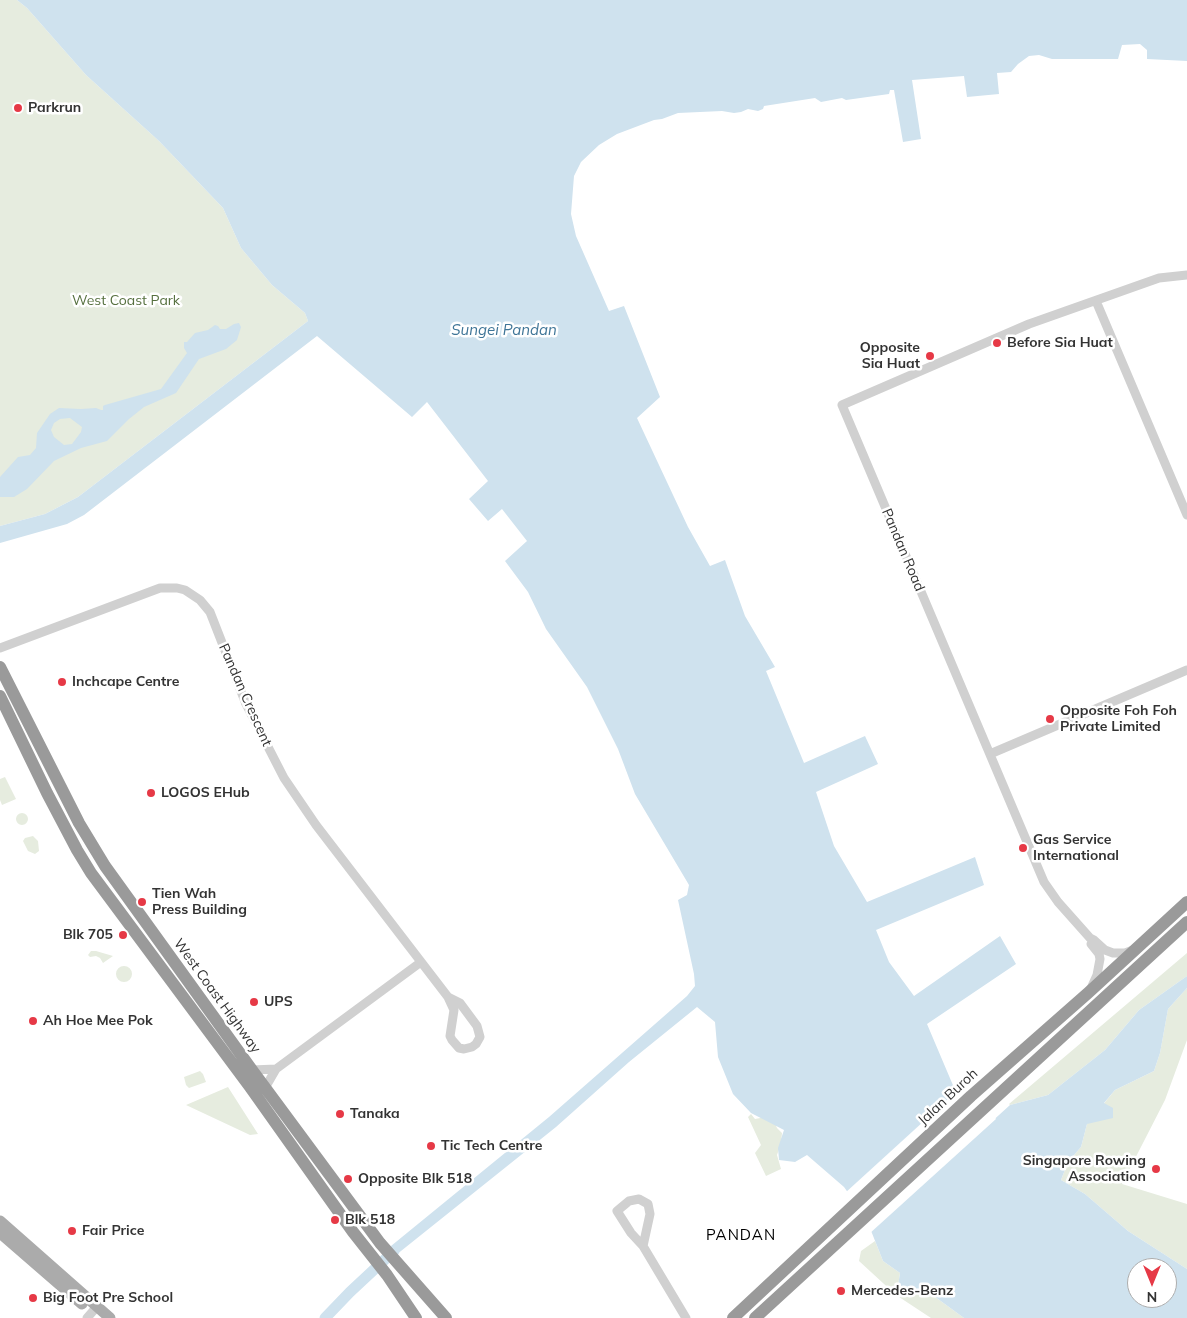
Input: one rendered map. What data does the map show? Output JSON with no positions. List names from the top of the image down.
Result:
{
  "streets": {
    "highway": ["West Coast Highway", "Jalan Buroh"],
    "street": ["Pandan Road", "Pandan Crescent"]
  },
  "crossings": [
    ["Pandan Road", "Jalan Buroh"]
  ],
  "districts": ["PANDAN"],
  "water": ["Sungei Pandan"],
  "parks": ["West Coast Park"],
  "places": [
    "Parkrun",
    "Before Sia Huat",
    "Opposite Sia Huat",
    "Inchcape Centre",
    "Opposite Foh Foh Private Limited",
    "LOGOS EHub",
    "Gas Service International",
    "Tien Wah Press Building",
    "Blk 705",
    "UPS",
    "Ah Hoe Mee Pok",
    "Tanaka",
    "Tic Tech Centre",
    "Singapore Rowing Association",
    "Opposite Blk 518",
    "Blk 518",
    "Fair Price",
    "Mercedes-Benz",
    "Big Foot Pre School"
  ],
  "north": "bottom"
}
